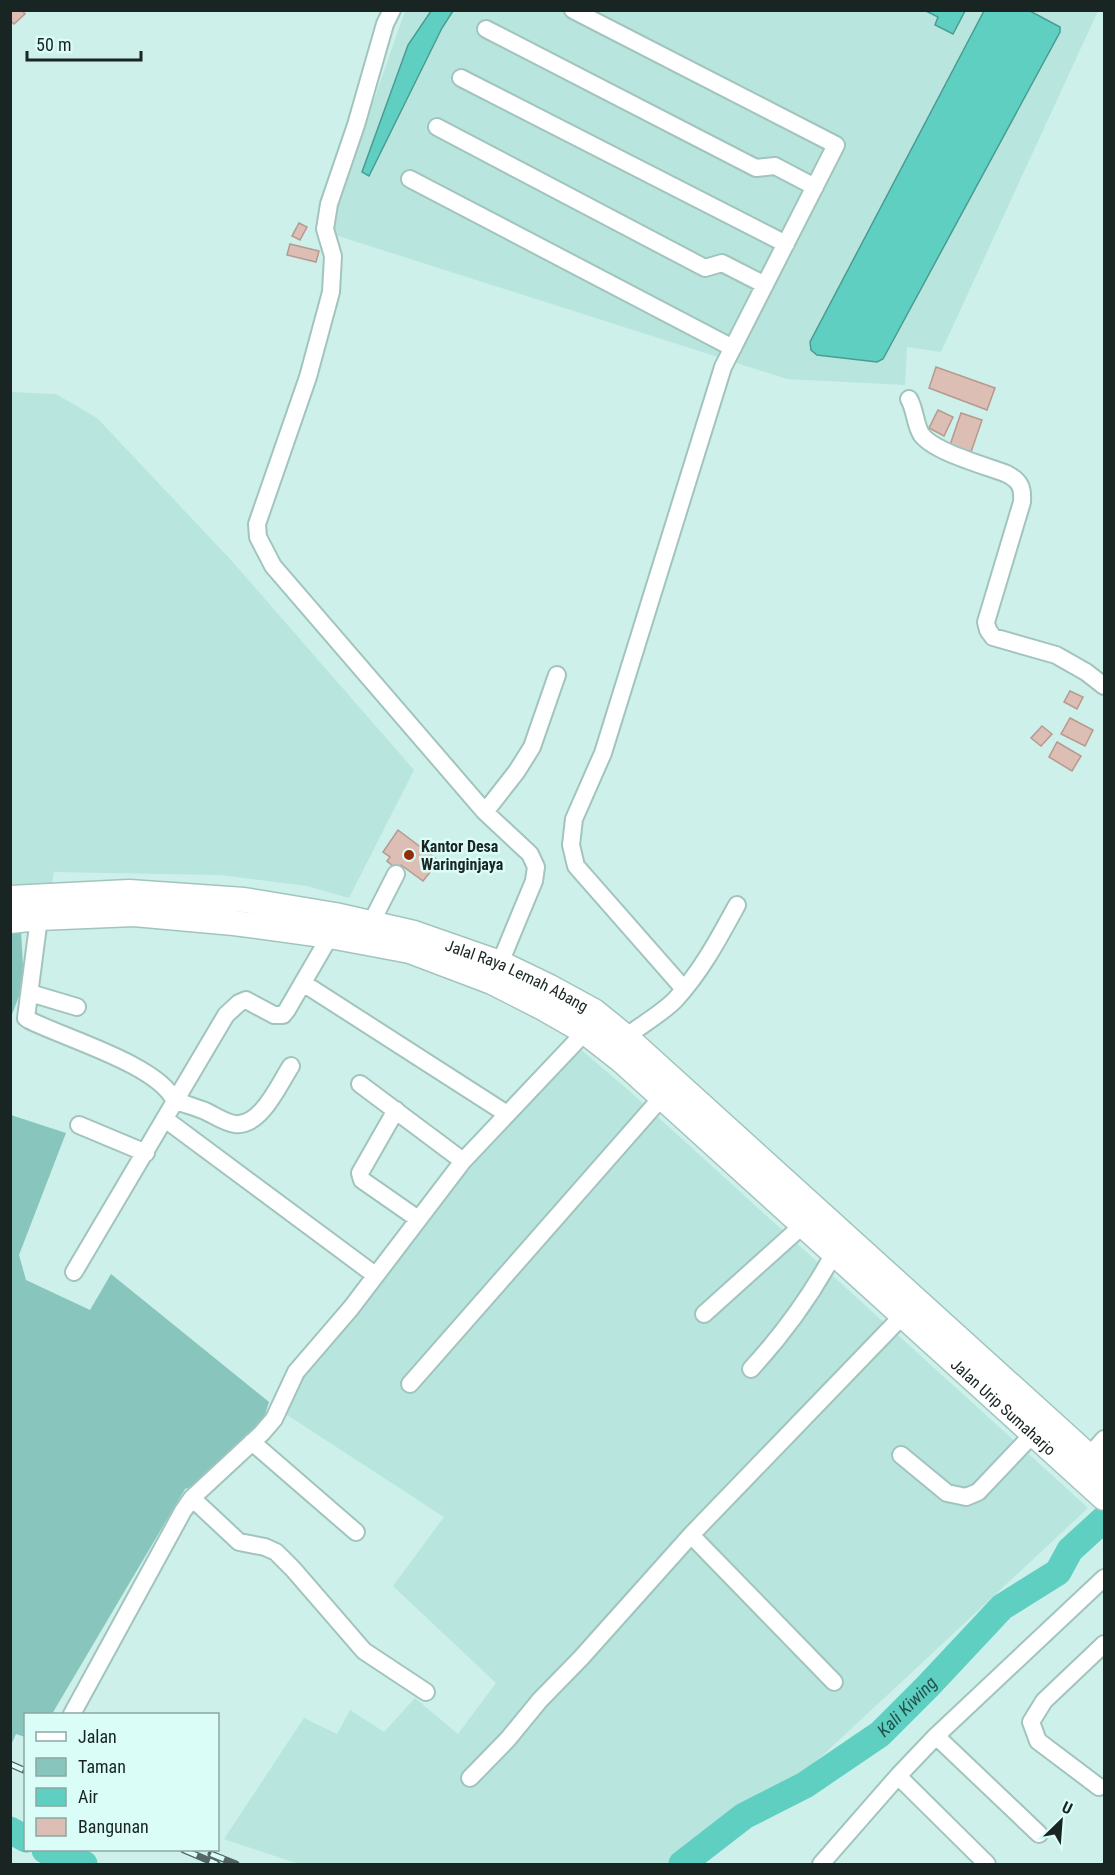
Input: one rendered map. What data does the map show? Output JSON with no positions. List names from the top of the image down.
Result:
{
  "streets": {
    "highway": ["Jalal Raya Lemah Abang", "Jalan Urip Sumaharjo"]
  },
  "crossings": [
    ["Jalal Raya Lemah Abang", "Jalan Urip Sumaharjo"]
  ],
  "water": ["Kali Kiwing"],
  "places": ["Kantor Desa Waringinjaya"],
  "legend": [
    "Jalan",
    "Taman",
    "Air",
    "Bangunan"
  ],
  "scale_bar": "50 m",
  "north": "top right"
}
